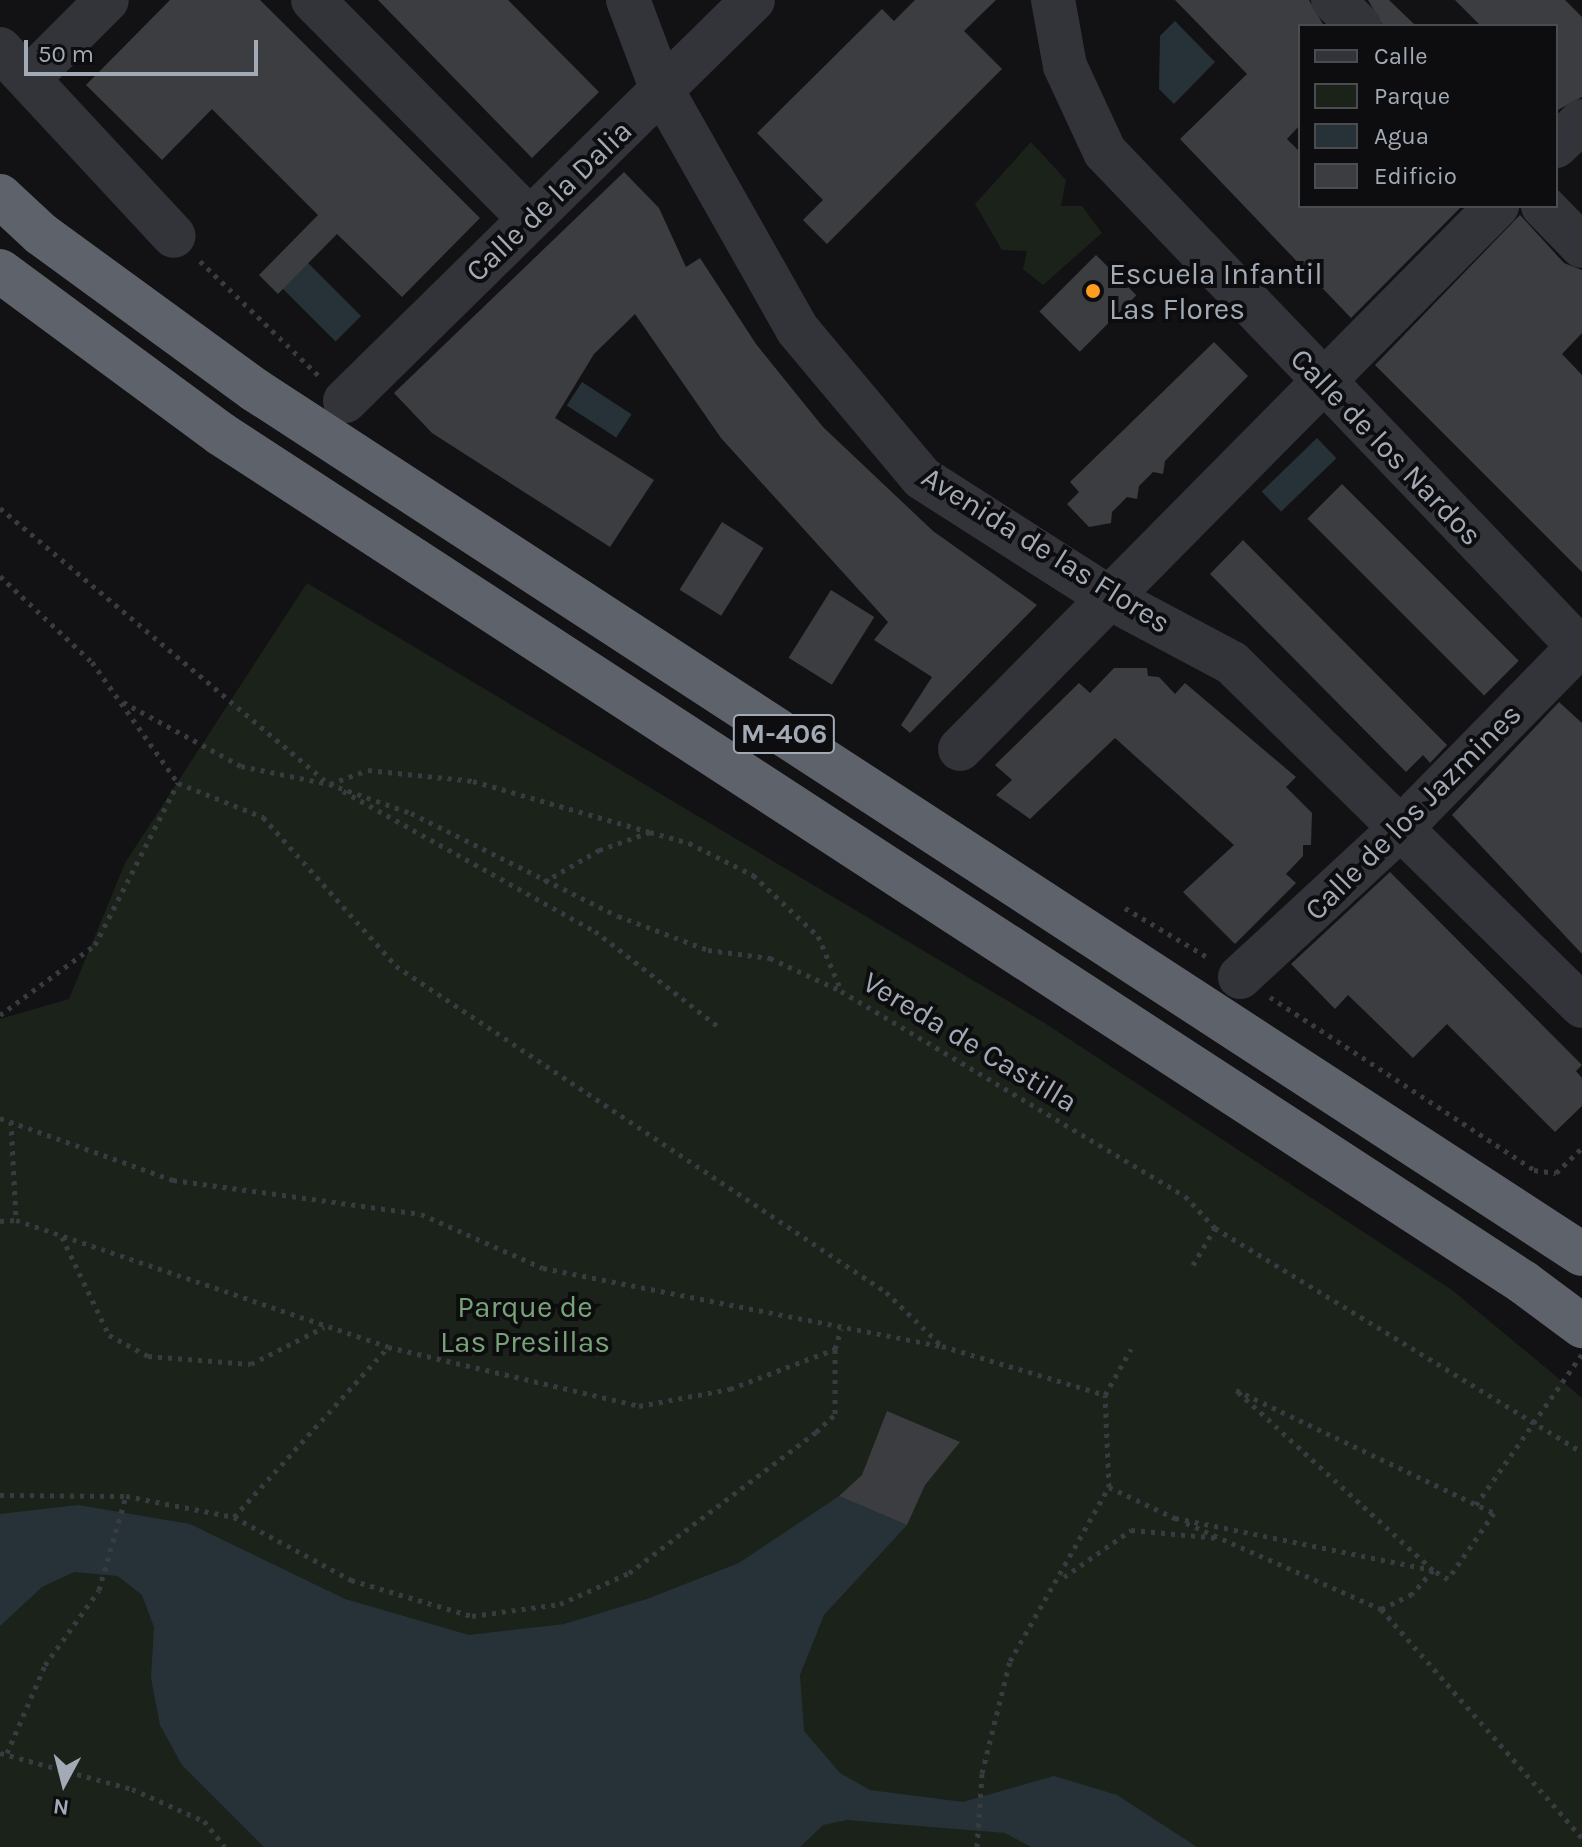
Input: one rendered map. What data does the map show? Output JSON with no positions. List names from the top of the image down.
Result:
{
  "streets": {
    "highway": ["M-406"],
    "street": [
      "Calle de la Dalia",
      "Calle de los Nardos",
      "Avenida de las Flores",
      "Calle de los Jazmines"
    ],
    "path": ["Vereda de Castilla"]
  },
  "crossings": [
    ["Calle de la Dalia", "Avenida de las Flores"],
    ["Calle de los Nardos", "Calle de los Jazmines"],
    ["Avenida de las Flores", "Calle de los Jazmines"]
  ],
  "parks": ["Parque de Las Presillas"],
  "places": ["Escuela Infantil Las Flores"],
  "legend": [
    "Calle",
    "Parque",
    "Agua",
    "Edificio"
  ],
  "scale_bar": "50 m",
  "north": "bottom"
}
